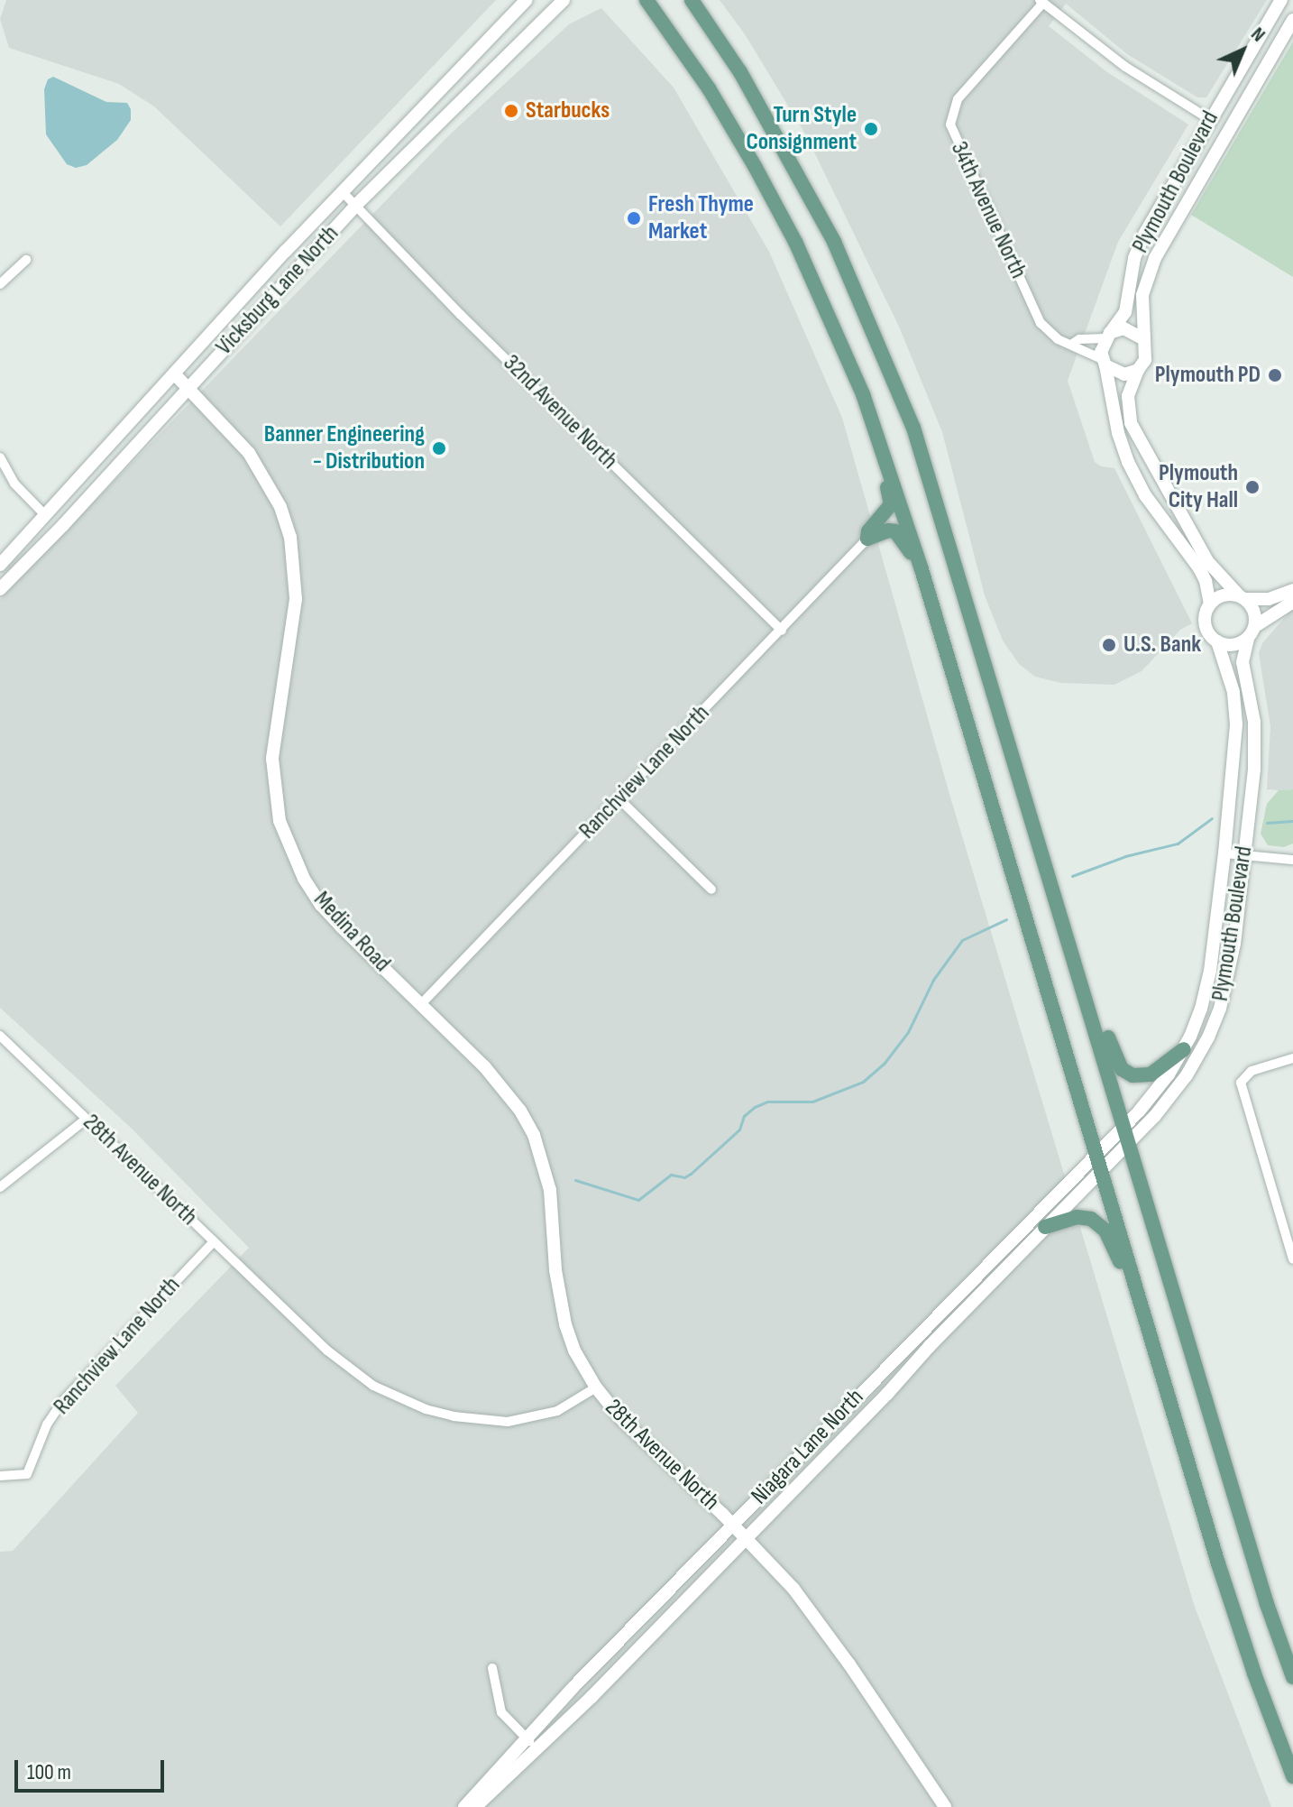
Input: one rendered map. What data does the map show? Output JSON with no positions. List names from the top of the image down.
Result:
{
  "streets": {
    "street": [
      "Plymouth Boulevard",
      "34th Avenue North",
      "Vicksburg Lane North",
      "32nd Avenue North",
      "Ranchview Lane North",
      "Medina Road",
      "28th Avenue North",
      "Niagara Lane North"
    ]
  },
  "crossings": [
    ["Plymouth Boulevard", "34th Avenue North"],
    ["Plymouth Boulevard", "Niagara Lane North"],
    ["Vicksburg Lane North", "32nd Avenue North"],
    ["Vicksburg Lane North", "Medina Road"],
    ["32nd Avenue North", "Ranchview Lane North"],
    ["Ranchview Lane North", "Medina Road"],
    ["Ranchview Lane North", "28th Avenue North"],
    ["Medina Road", "28th Avenue North"],
    ["28th Avenue North", "Niagara Lane North"]
  ],
  "places": [
    "Starbucks",
    "Turn Style Consignment",
    "Fresh Thyme Market",
    "Plymouth PD",
    "Banner Engineering - Distribution",
    "Plymouth City Hall",
    "U.S. Bank"
  ],
  "scale_bar": "100 m",
  "north": "top right"
}
